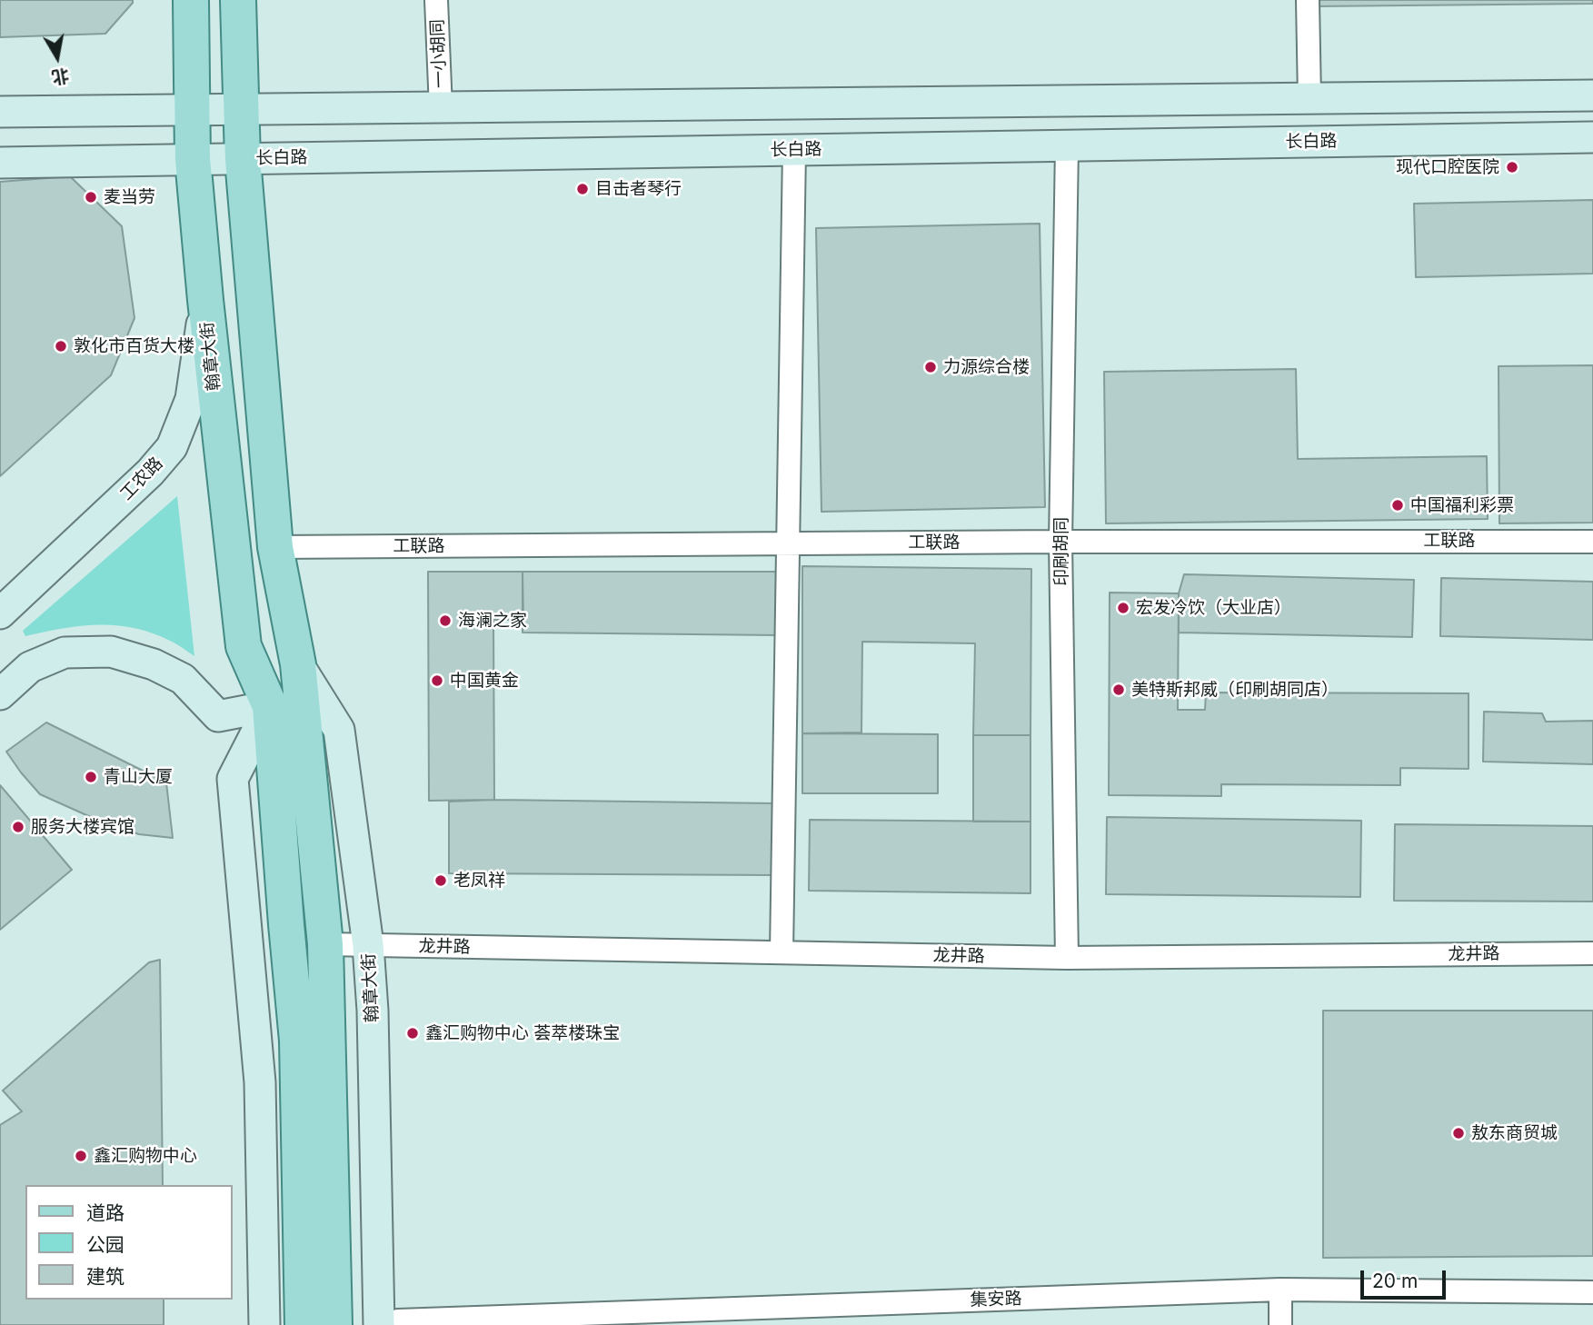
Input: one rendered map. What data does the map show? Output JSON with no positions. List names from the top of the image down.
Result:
{
  "streets": {
    "main road": ["长白路", "翰章大街", "工农路"],
    "street": [
      "一小胡同",
      "工联路",
      "印刷胡同",
      "龙井路",
      "集安路"
    ]
  },
  "crossings": [
    ["长白路", "翰章大街"],
    ["长白路", "印刷胡同"],
    ["翰章大街", "工农路"],
    ["翰章大街", "工联路"],
    ["翰章大街", "龙井路"],
    ["翰章大街", "集安路"],
    ["工联路", "印刷胡同"],
    ["印刷胡同", "龙井路"]
  ],
  "places": [
    "现代口腔医院",
    "目击者琴行",
    "麦当劳",
    "敦化市百货大楼",
    "力源综合楼",
    "中国福利彩票",
    "宏发冷饮（大业店）",
    "海澜之家",
    "中国黄金",
    "美特斯邦威（印刷胡同店）",
    "青山大厦",
    "服务大楼宾馆",
    "老凤祥",
    "鑫汇购物中心 荟萃楼珠宝",
    "敖东商贸城",
    "鑫汇购物中心"
  ],
  "legend": ["道路", "公园", "建筑"],
  "scale_bar": "20 m",
  "north": "bottom"
}
